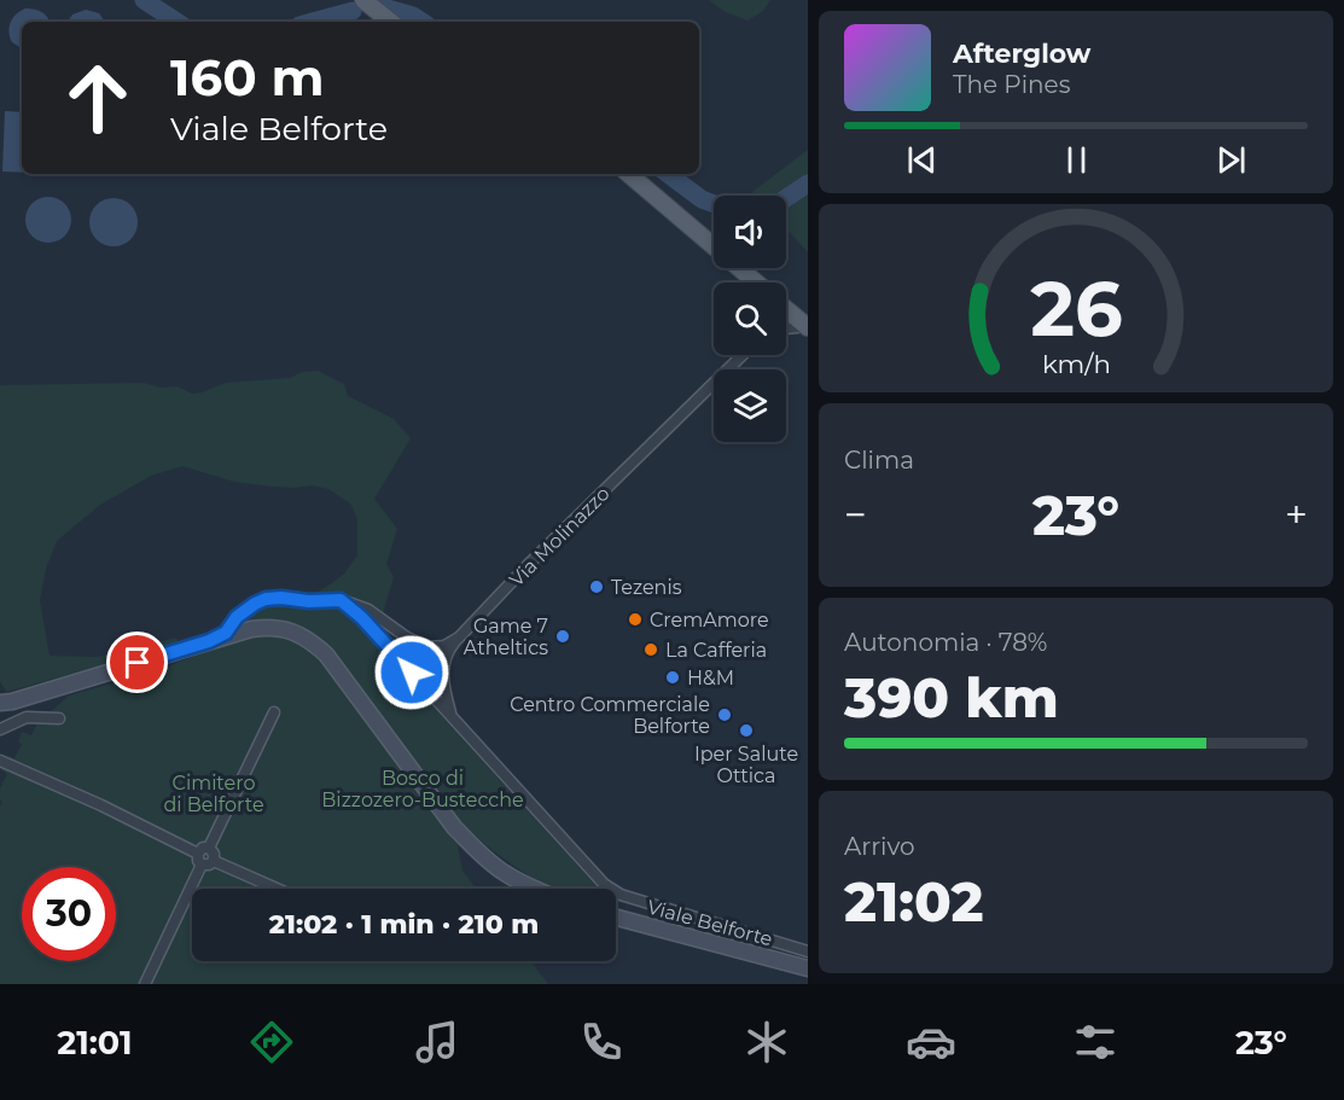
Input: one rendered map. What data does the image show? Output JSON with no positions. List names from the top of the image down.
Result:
{
  "streets": {
    "main road": ["Viale Belforte"],
    "street": ["Via Molinazzo"]
  },
  "parks": ["Bosco di Bizzozero-Bustecche", "Cimitero di Belforte"],
  "places": [
    "Tezenis",
    "CremAmore",
    "Game 7 Atheltics",
    "La Cafferia",
    "H&M",
    "Centro Commerciale Belforte",
    "Iper Salute Ottica"
  ],
  "page": {
    "turn": ["160 m", "Viale Belforte"],
    "song": ["Afterglow", "The Pines"],
    "tile": [
      "Clima",
      ["Autonomia · 78%", "390 km"],
      ["Arrivo", "21:02"]
    ],
    "heat": ["−", "23°", "+"],
    "limit": "30",
    "trip": "21:02 · 1 min · 210 m",
    "tabs": ["21:01", "23°"],
    "gauge": ["26", "km/h"]
  }
}
